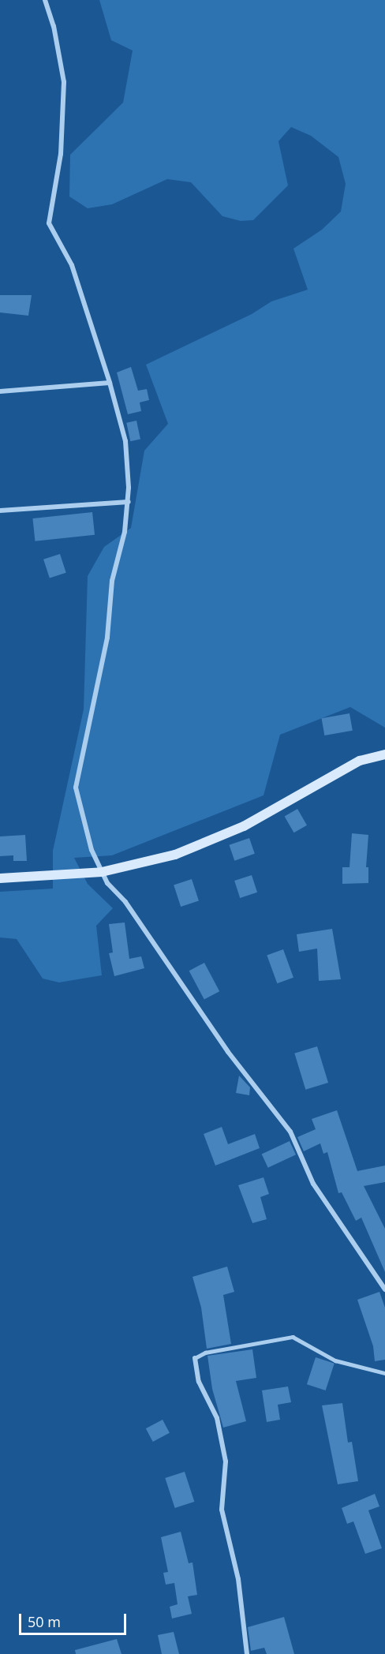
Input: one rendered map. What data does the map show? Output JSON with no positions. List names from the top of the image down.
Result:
{
  "scale_bar": "50 m"
}
